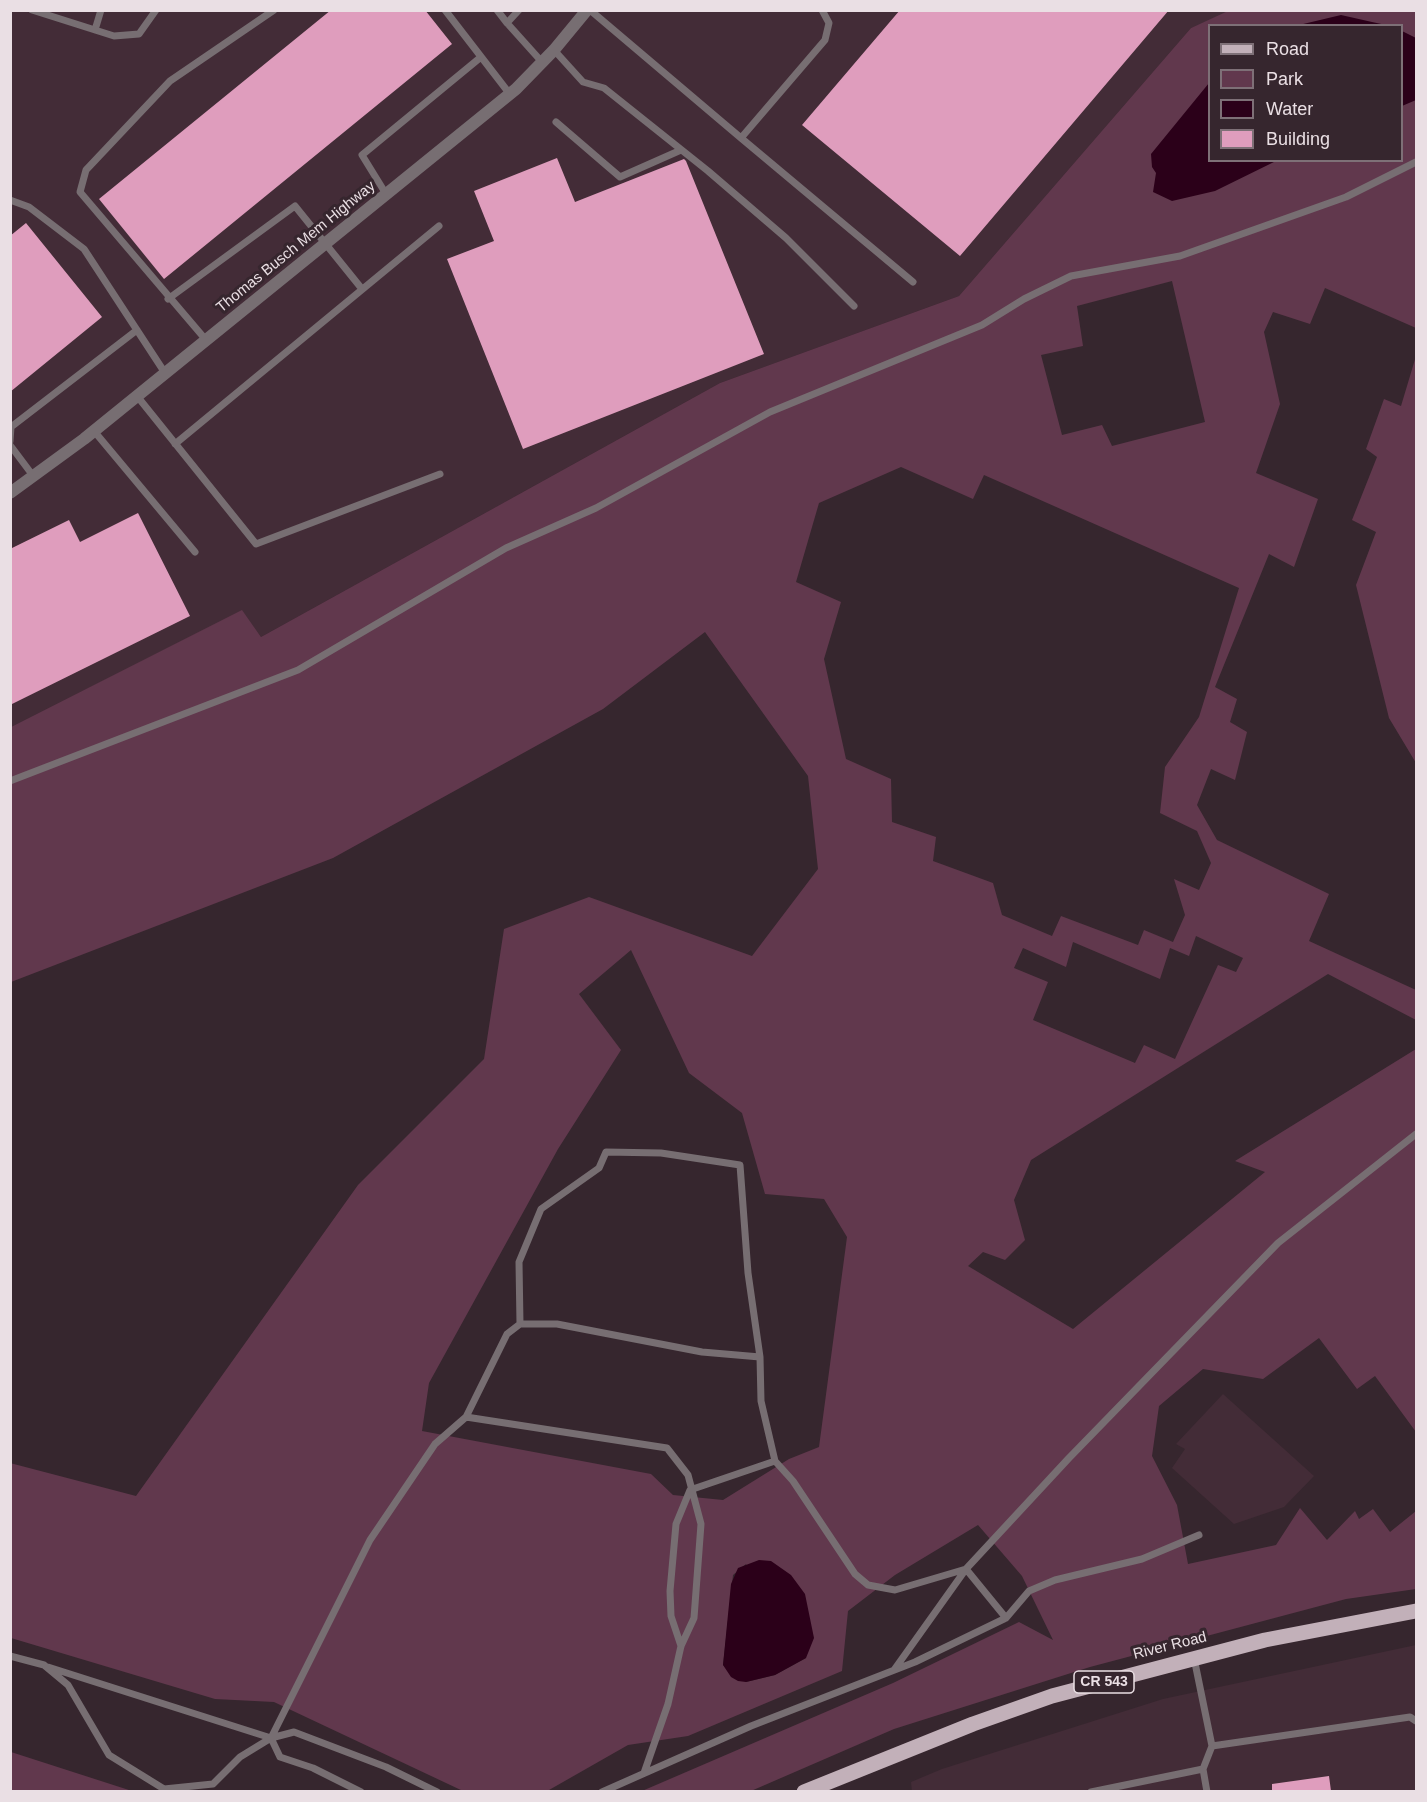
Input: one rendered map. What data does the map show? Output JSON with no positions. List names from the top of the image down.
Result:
{
  "streets": {
    "main road": ["River Road", "CR 543"],
    "street": ["Thomas Busch Mem Highway"]
  },
  "legend": [
    "Road",
    "Park",
    "Water",
    "Building"
  ]
}
